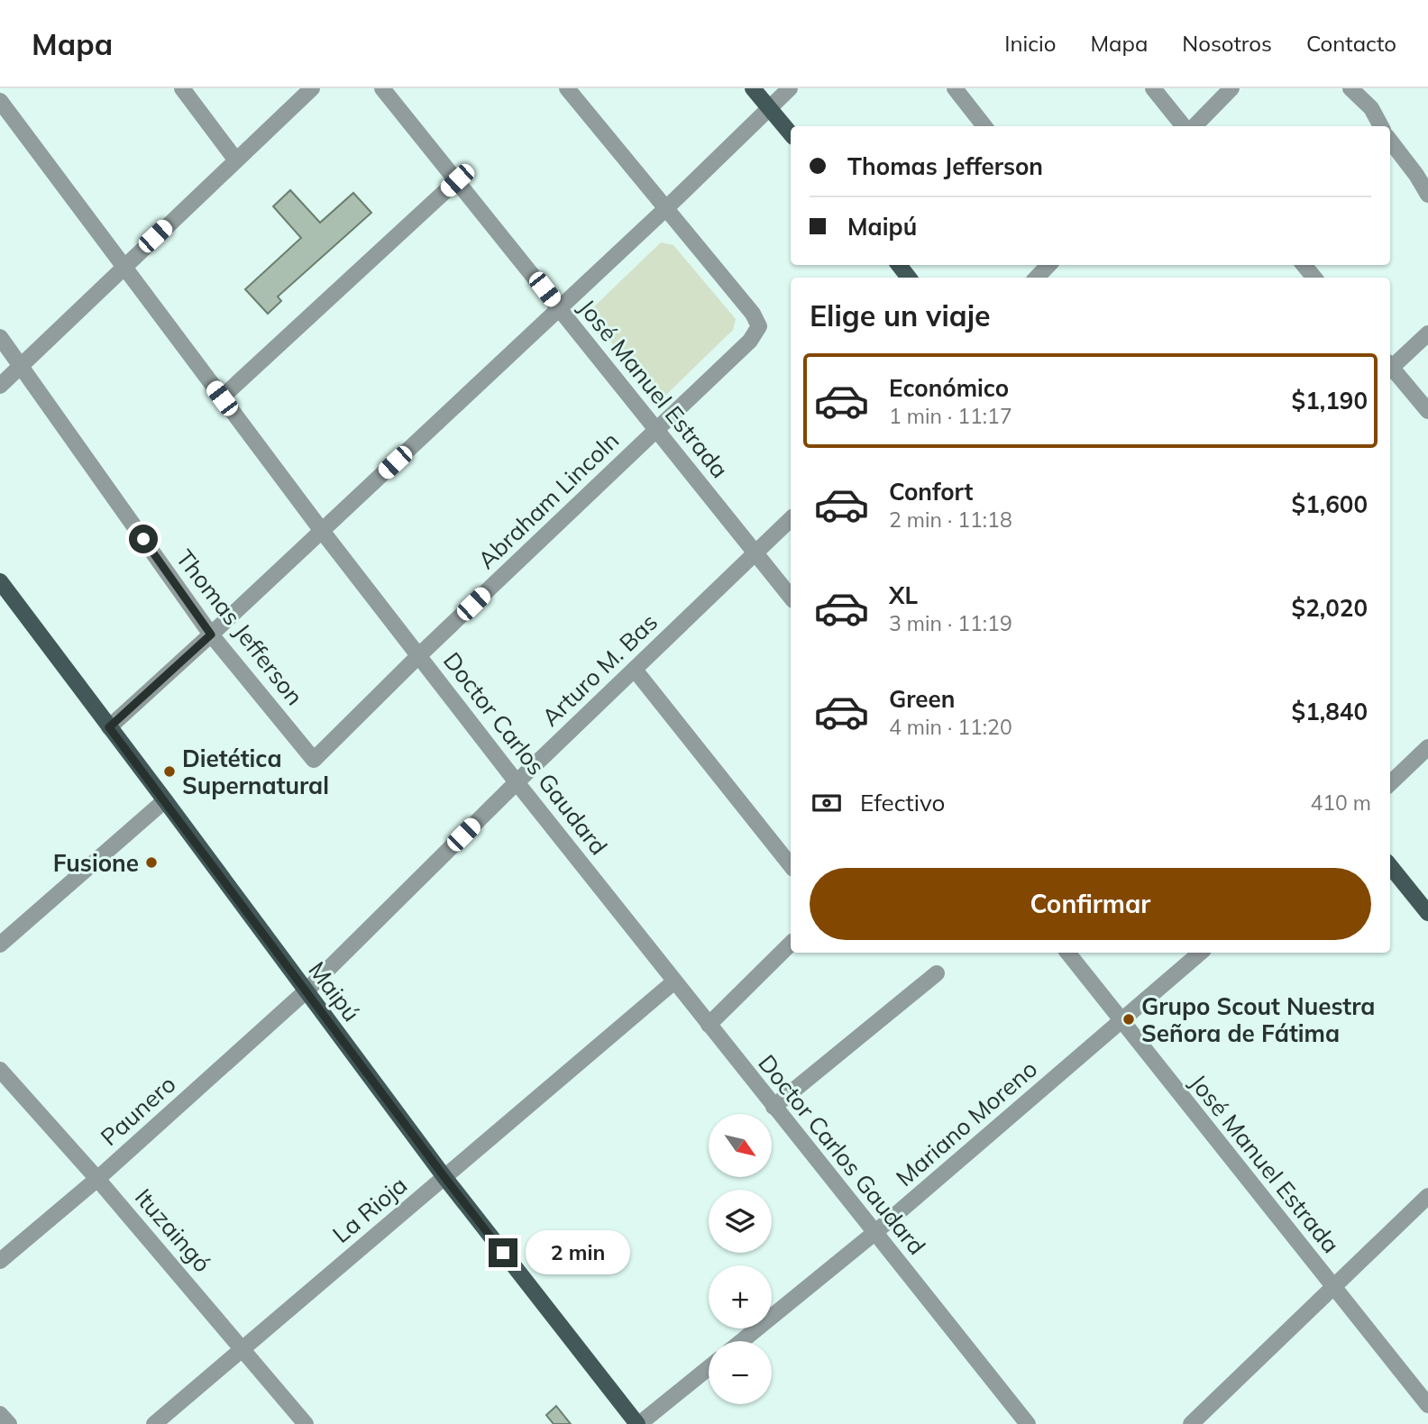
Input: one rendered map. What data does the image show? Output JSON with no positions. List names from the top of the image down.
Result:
{
  "streets": {
    "main road": ["Maipú"],
    "street": [
      "José Manuel Estrada",
      "Abraham Lincoln",
      "Thomas Jefferson",
      "Arturo M. Bas",
      "Doctor Carlos Gaudard",
      "Paunero",
      "Mariano Moreno",
      "La Rioja",
      "Ituzaingó"
    ]
  },
  "crossings": [
    ["José Manuel Estrada", "Abraham Lincoln"],
    ["José Manuel Estrada", "Arturo M. Bas"],
    ["José Manuel Estrada", "Mariano Moreno"],
    ["Abraham Lincoln", "Thomas Jefferson"],
    ["Abraham Lincoln", "Doctor Carlos Gaudard"],
    ["Arturo M. Bas", "Doctor Carlos Gaudard"],
    ["Arturo M. Bas", "Maipú"],
    ["Arturo M. Bas", "Paunero"],
    ["Doctor Carlos Gaudard", "Mariano Moreno"],
    ["Doctor Carlos Gaudard", "La Rioja"],
    ["Maipú", "Paunero"],
    ["Maipú", "La Rioja"],
    ["Paunero", "Ituzaingó"],
    ["La Rioja", "Ituzaingó"]
  ],
  "places": ["Dietética Supernatural", "Fusione", "Grupo Scout Nuestra Señora de Fátima"],
  "north": "bottom right",
  "page": {
    "header": "Mapa",
    "nav": [
      "Inicio",
      "Mapa",
      "Nosotros",
      "Contacto"
    ],
    "banner": ["Thomas Jefferson", "Maipú"],
    "heading": "Elige un viaje",
    "list": [
      {
        "name": "Económico",
        "note": "1 min · 11:17",
        "value": "$1,190"
      },
      {
        "name": "Confort",
        "note": "2 min · 11:18",
        "value": "$1,600"
      },
      {
        "name": "XL",
        "note": "3 min · 11:19",
        "value": "$2,020"
      },
      {
        "name": "Green",
        "note": "4 min · 11:20",
        "value": "$1,840"
      }
    ],
    "pay": ["Efectivo", "410 m"],
    "buttons": "Confirmar",
    "map_buttons": ["+", "−"],
    "bubble": "2 min"
  }
}
